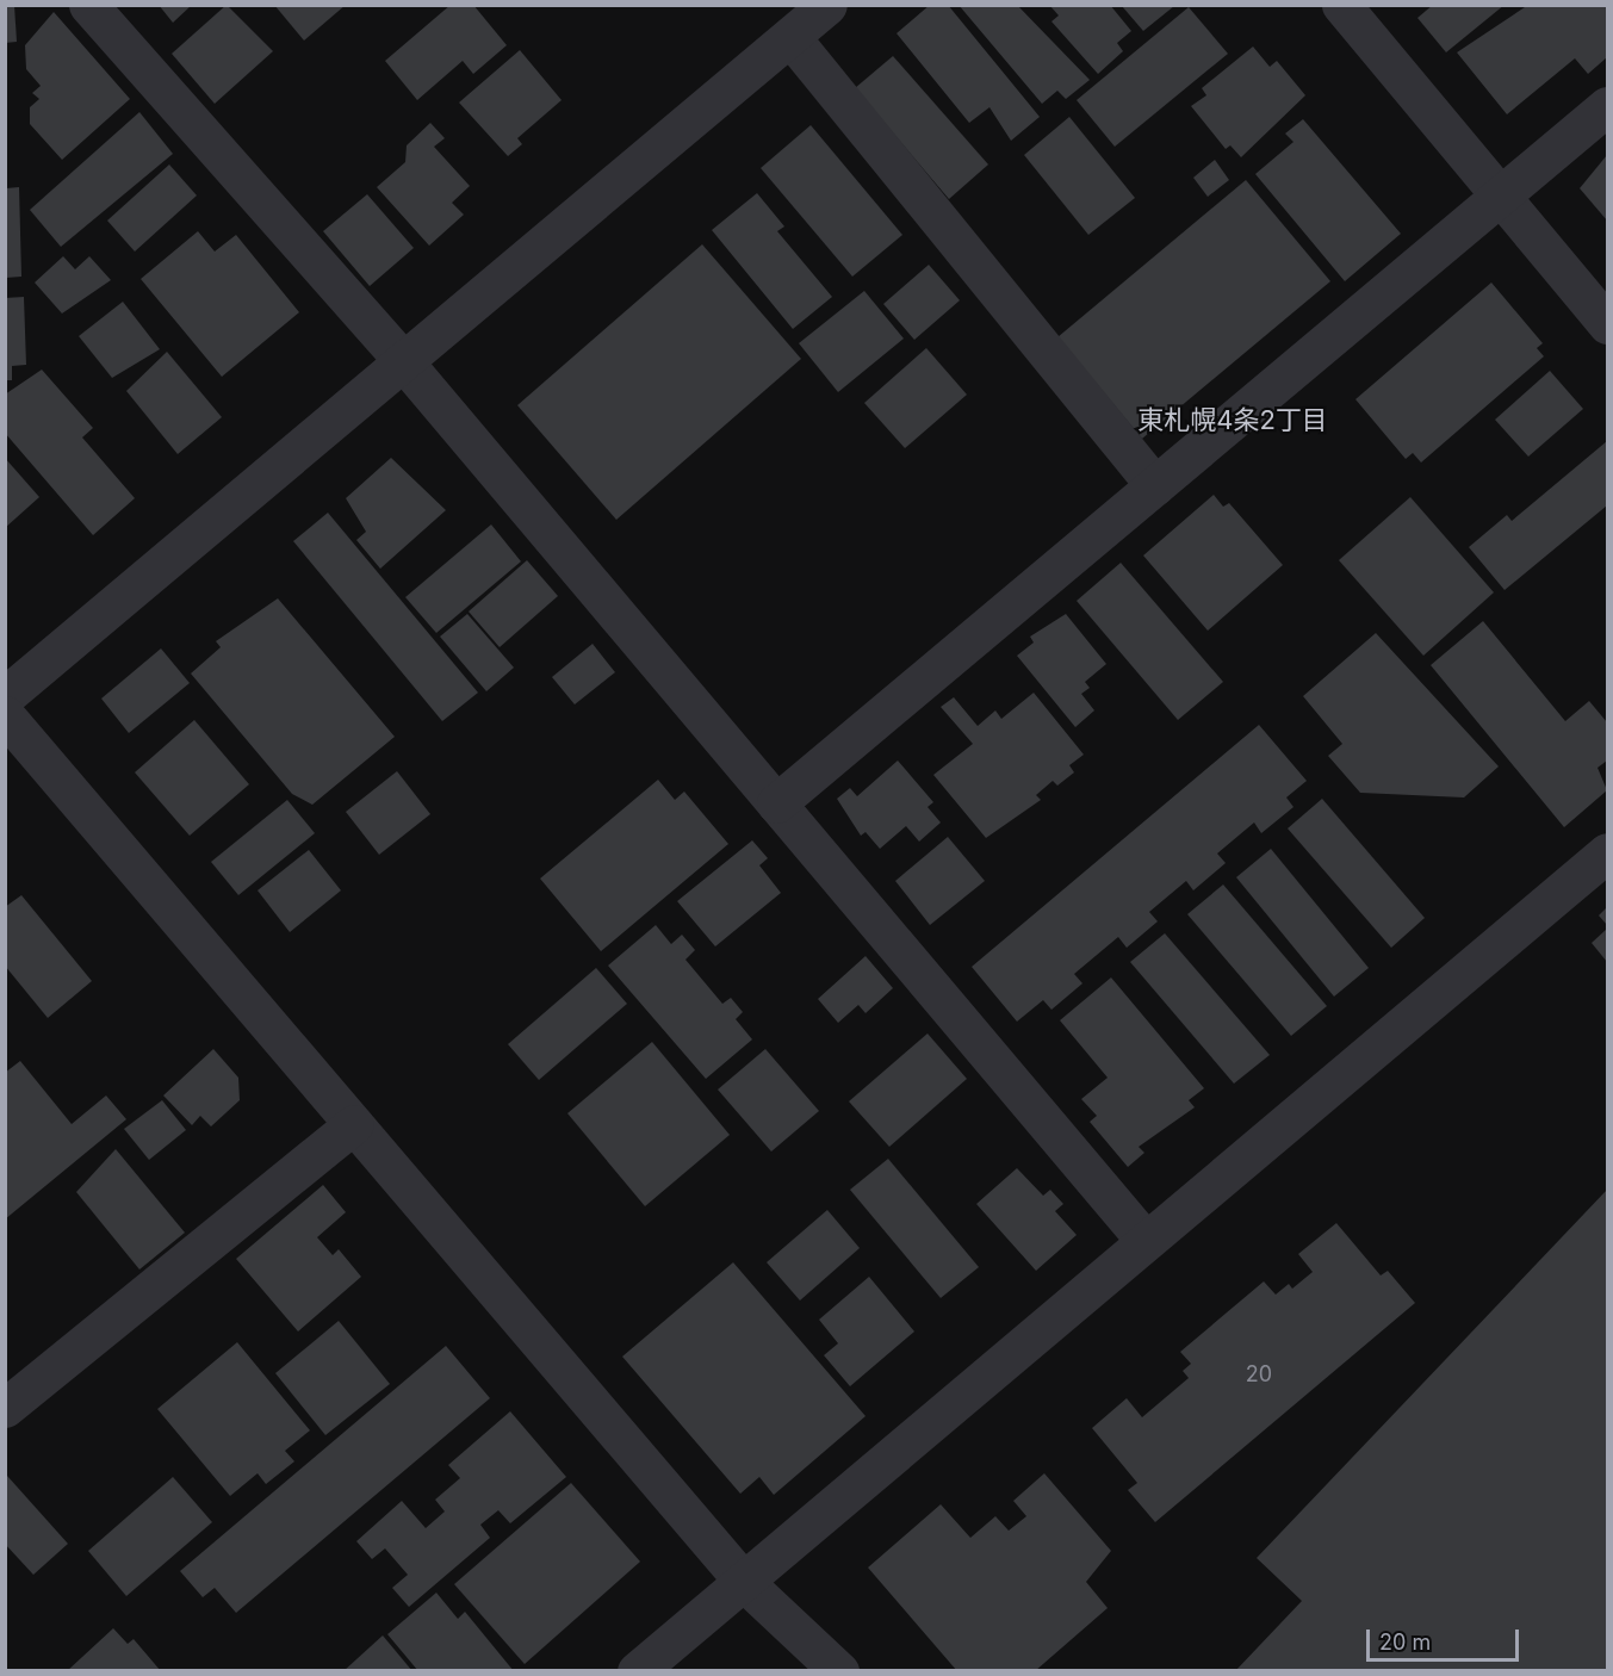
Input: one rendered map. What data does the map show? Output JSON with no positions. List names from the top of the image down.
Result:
{
  "districts": ["東札幌4条2丁目"],
  "house_numbers": ["20"],
  "scale_bar": "20 m"
}
